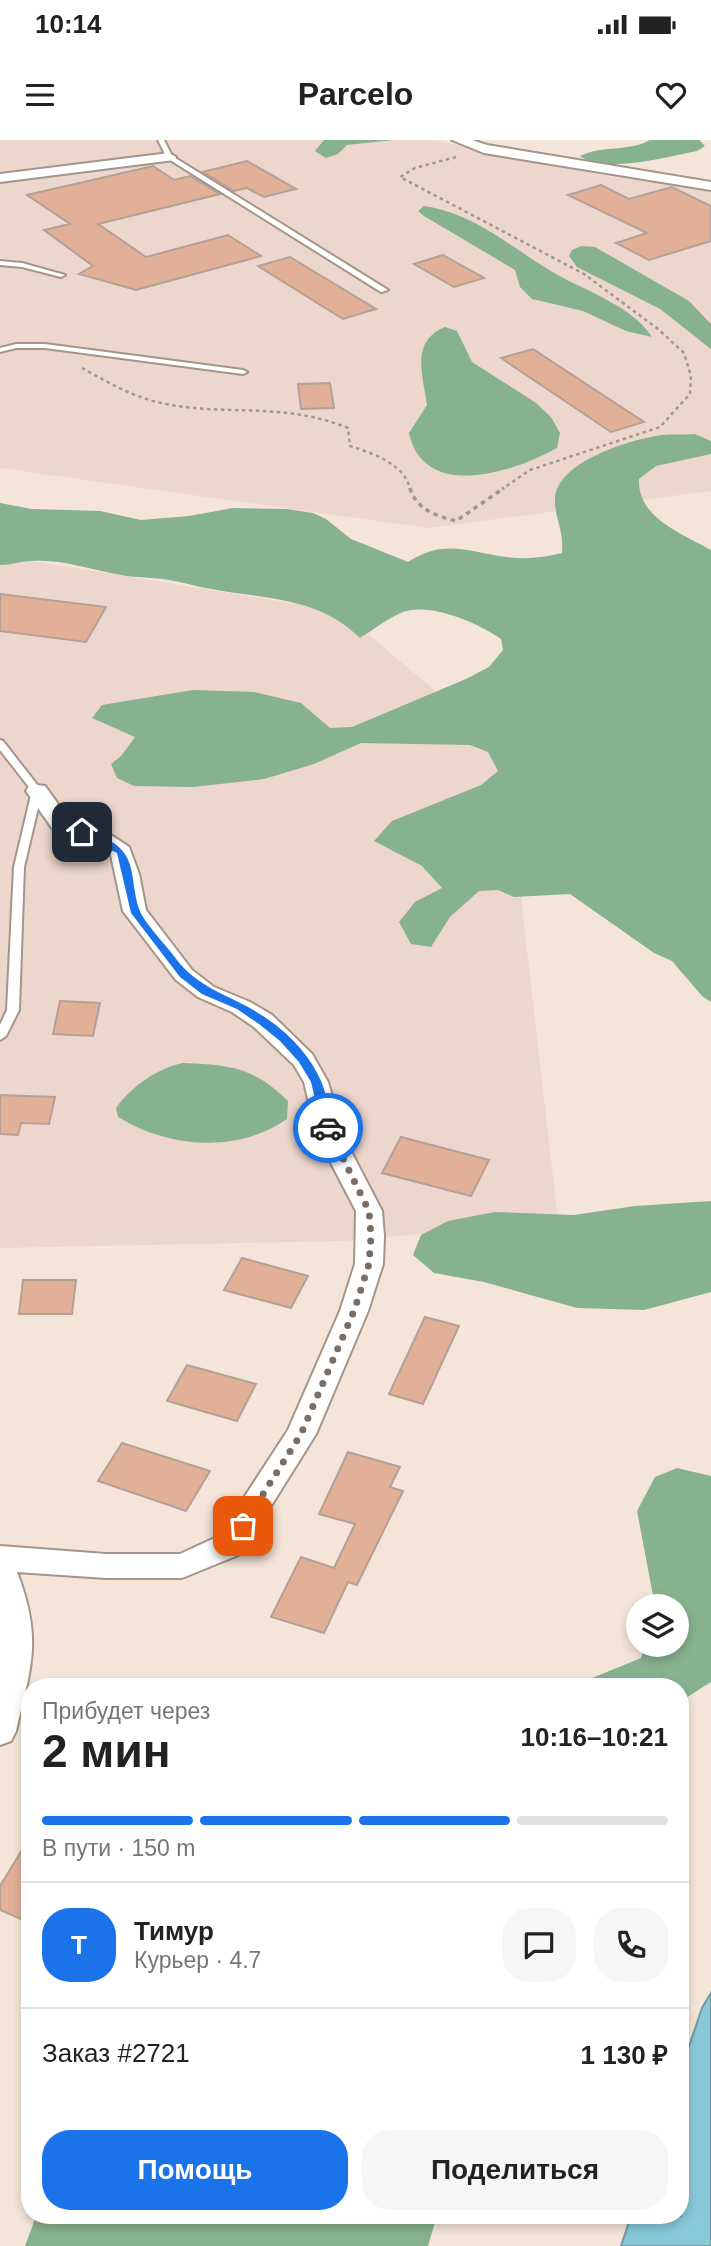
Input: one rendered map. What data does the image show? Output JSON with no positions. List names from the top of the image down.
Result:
{
  "page": {
    "status": "10:14",
    "header": "Parcelo",
    "heading": ["2 мин", "Прибудет через", "10:16–10:21"],
    "panel": [
      "Тимур",
      "Курьер · 4.7",
      "Заказ #2721",
      "1 130 ₽"
    ],
    "bar": "В пути · 150 m",
    "round": "Т",
    "buttons": ["Помощь", "Поделиться"]
  }
}
